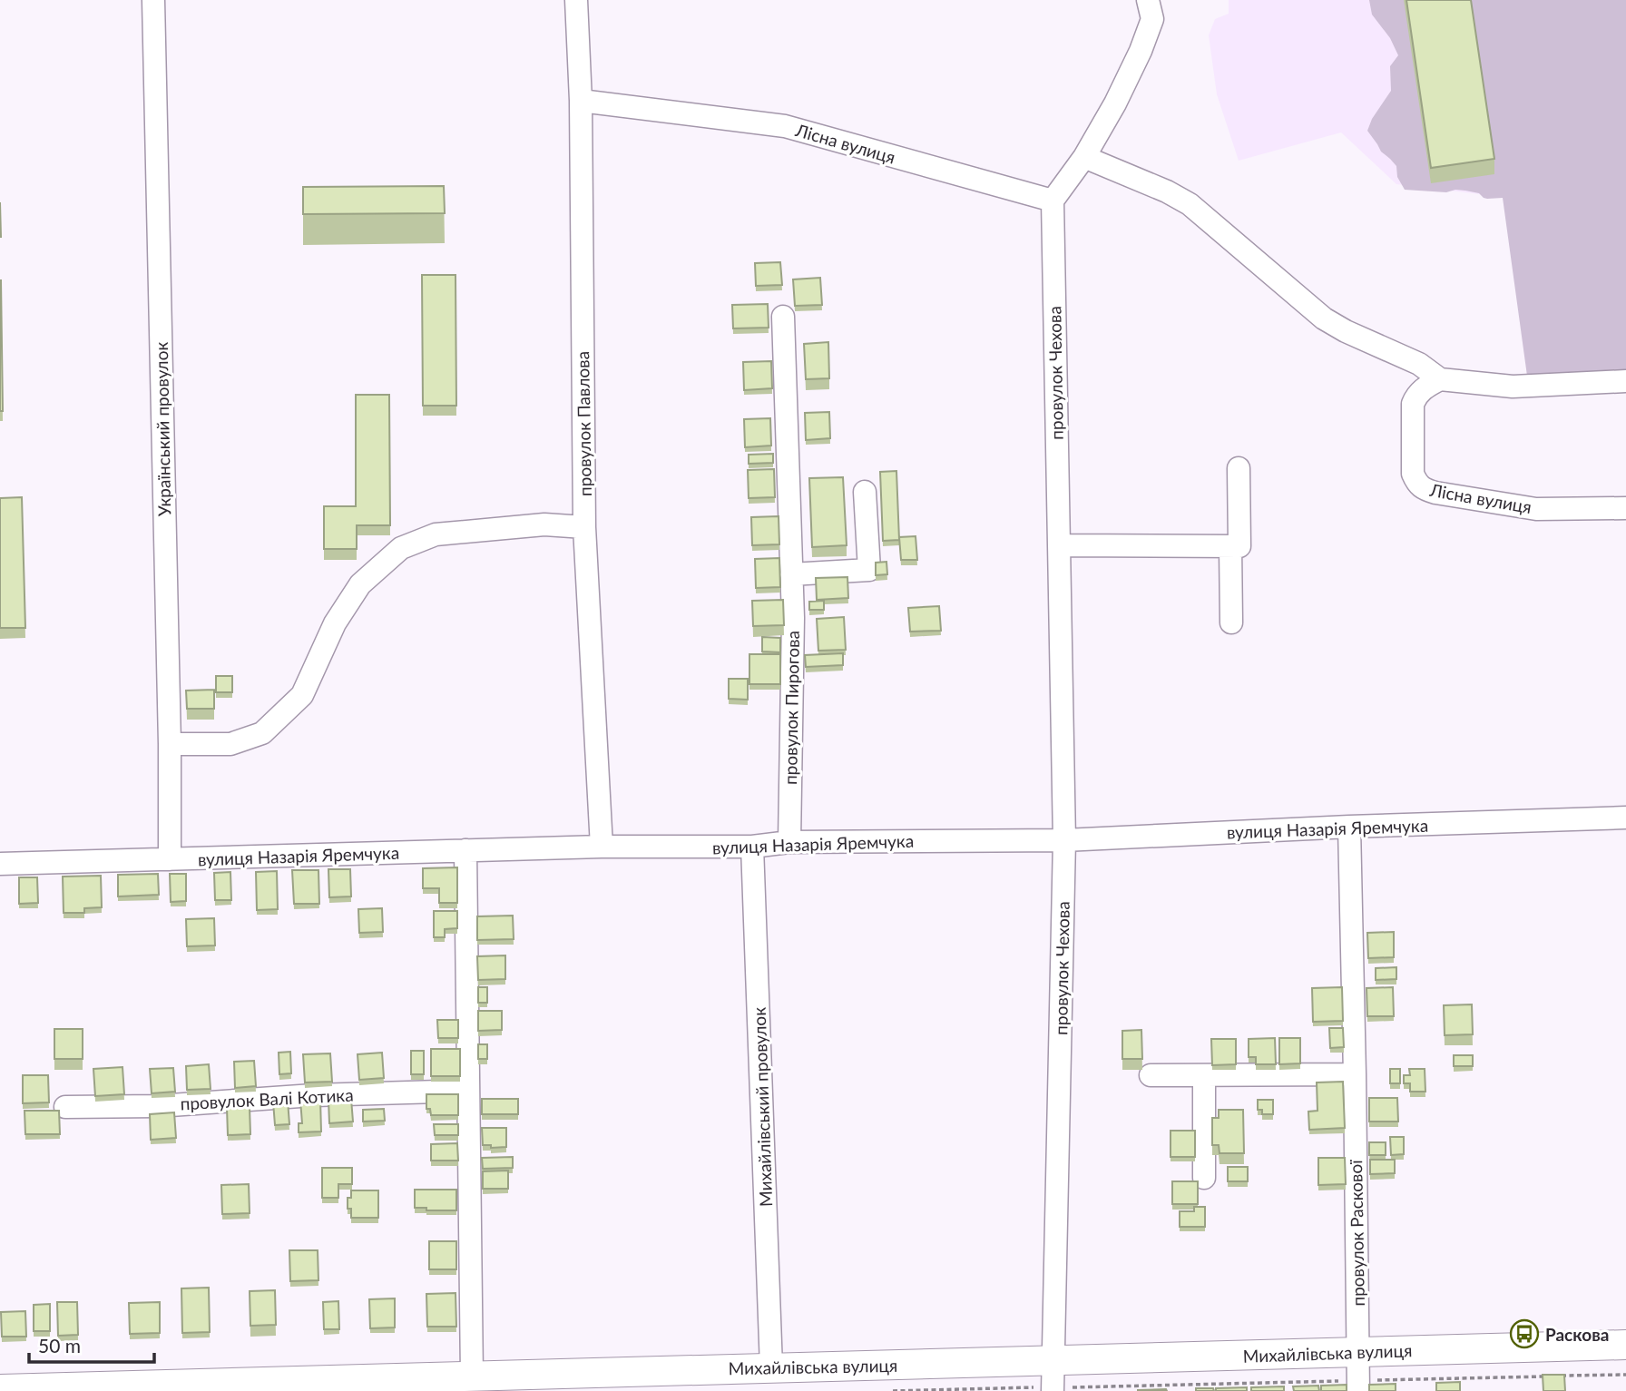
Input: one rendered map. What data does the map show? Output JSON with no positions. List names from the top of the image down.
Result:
{
  "streets": {
    "main road": ["Михайлівська вулиця"],
    "street": [
      "Лісна вулиця",
      "провулок Чехова",
      "провулок Павлова",
      "Український провулок",
      "провулок Пирогова",
      "вулиця Назарія Яремчука",
      "провулок Валі Котика",
      "Михайлівський провулок",
      "провулок Раскової"
    ]
  },
  "crossings": [
    ["Лісна вулиця", "провулок Чехова"],
    ["Лісна вулиця", "провулок Павлова"],
    ["провулок Чехова", "вулиця Назарія Яремчука"],
    ["провулок Чехова", "Михайлівська вулиця"],
    ["провулок Павлова", "вулиця Назарія Яремчука"],
    ["Український провулок", "вулиця Назарія Яремчука"],
    ["провулок Пирогова", "вулиця Назарія Яремчука"],
    ["вулиця Назарія Яремчука", "Михайлівський провулок"],
    ["вулиця Назарія Яремчука", "провулок Раскової"],
    ["Михайлівський провулок", "Михайлівська вулиця"],
    ["провулок Раскової", "Михайлівська вулиця"]
  ],
  "places": {
    "bus stop": ["Раскова"]
  },
  "scale_bar": "50 m"
}
